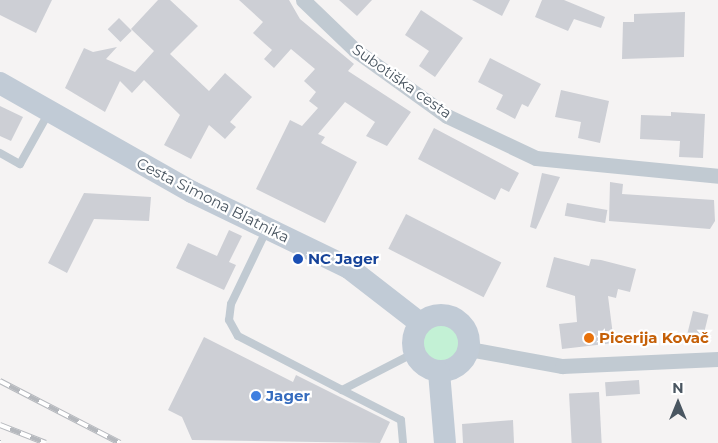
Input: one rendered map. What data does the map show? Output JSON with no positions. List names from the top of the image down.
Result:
{
  "streets": {
    "street": ["Subotiška cesta", "Cesta Simona Blatnika"]
  },
  "places": ["NC Jager", "Picerija Kovač", "Jager"],
  "north": "top"
}
